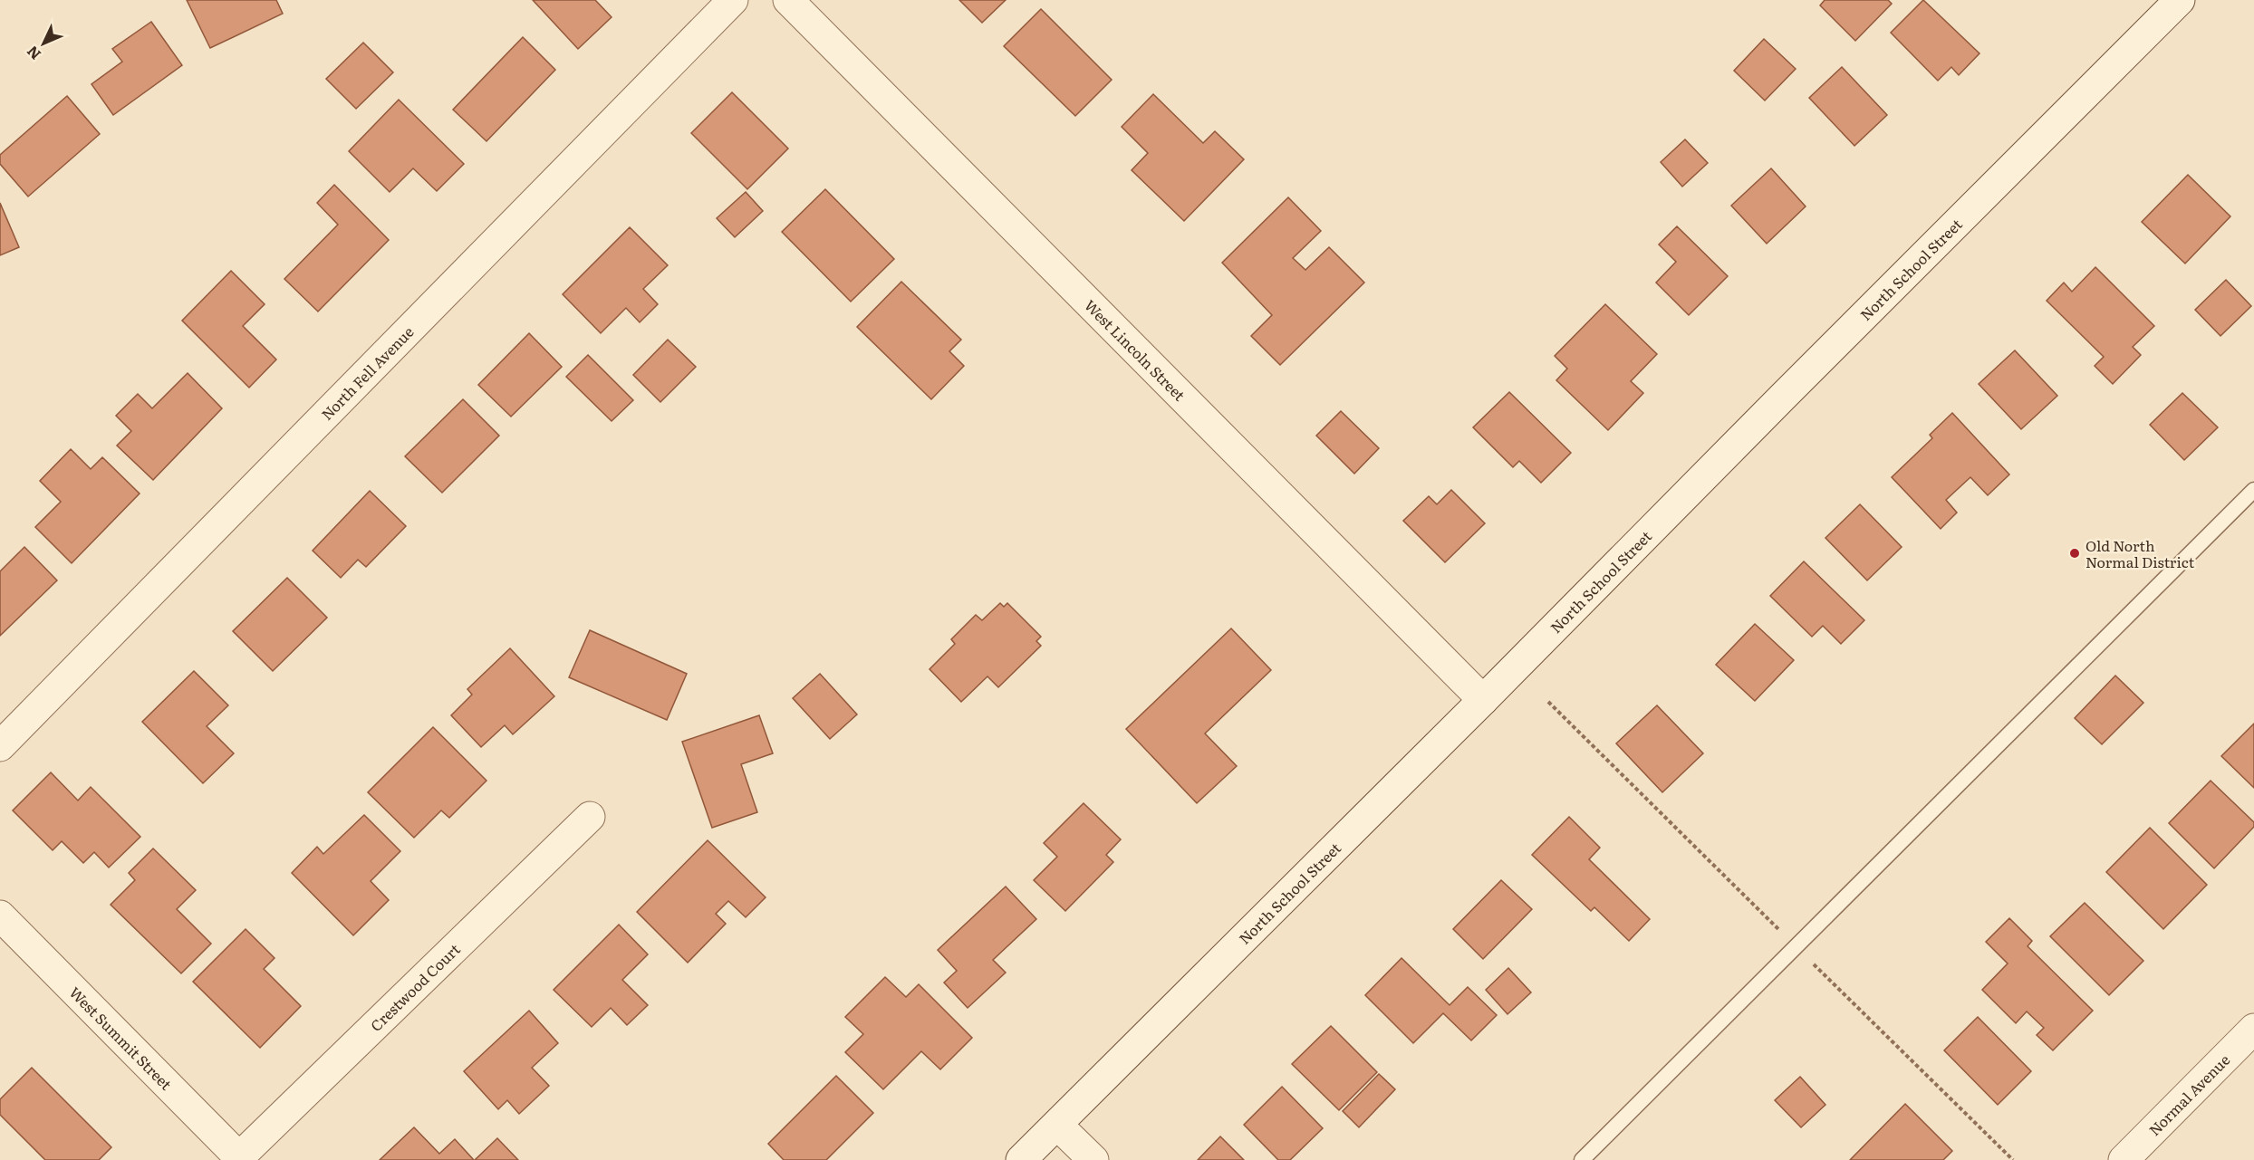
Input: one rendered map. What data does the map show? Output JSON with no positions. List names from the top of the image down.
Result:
{
  "streets": {
    "street": [
      "North School Street",
      "West Lincoln Street",
      "North Fell Avenue",
      "Crestwood Court",
      "West Summit Street",
      "Normal Avenue"
    ]
  },
  "crossings": [
    ["North School Street", "West Lincoln Street"],
    ["Crestwood Court", "West Summit Street"]
  ],
  "places": ["Old North Normal District"],
  "north": "bottom left"
}
